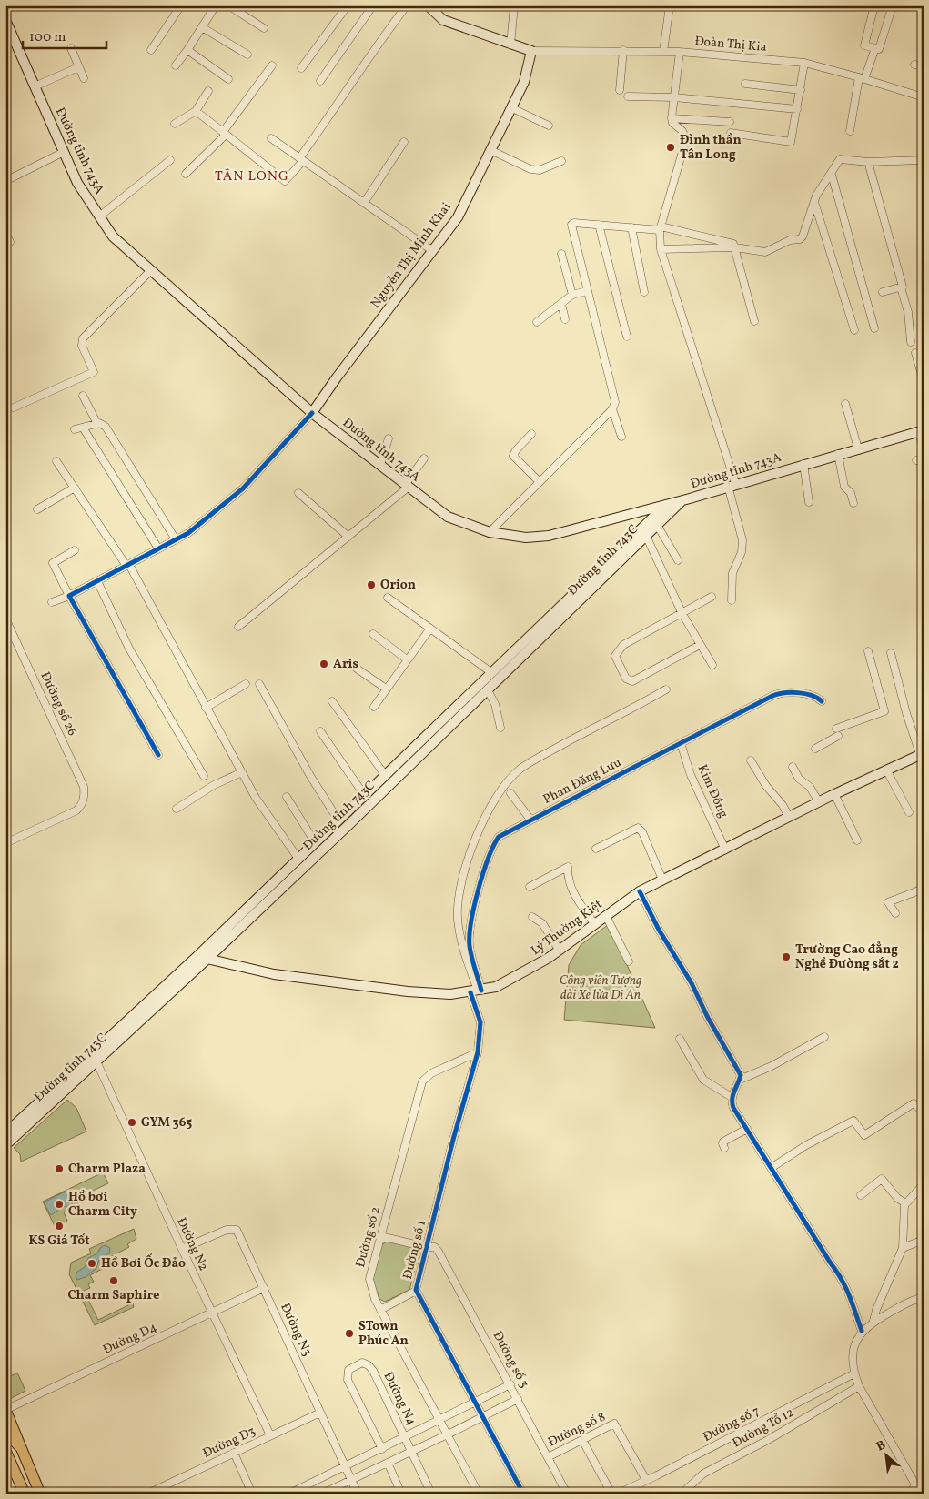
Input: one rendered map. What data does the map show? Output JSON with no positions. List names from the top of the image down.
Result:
{
  "streets": {
    "main road": [
      "Đường tỉnh 743A",
      "Nguyễn Thị Minh Khai",
      "Đường tỉnh 743C",
      "Lý Thường Kiệt"
    ],
    "street": [
      "Đoàn Thị Kia",
      "Đường số 26",
      "Phan Đăng Lưu",
      "Kim Đồng",
      "Đường số 2",
      "Đường N2",
      "Đường số 1",
      "Đường N3",
      "Đường D4",
      "Đường số 3",
      "Đường N4",
      "Đường số 7",
      "Đường Tổ 12",
      "Đường số 8",
      "Đường D3"
    ]
  },
  "crossings": [
    ["Đoàn Thị Kia", "Nguyễn Thị Minh Khai"],
    ["Đường tỉnh 743A", "Nguyễn Thị Minh Khai"],
    ["Đường tỉnh 743A", "Đường tỉnh 743C"],
    ["Đường tỉnh 743C", "Lý Thường Kiệt"],
    ["Đường tỉnh 743C", "Đường N2"],
    ["Phan Đăng Lưu", "Kim Đồng"],
    ["Phan Đăng Lưu", "Lý Thường Kiệt"],
    ["Phan Đăng Lưu", "Đường số 1"],
    ["Kim Đồng", "Lý Thường Kiệt"],
    ["Lý Thường Kiệt", "Đường số 1"],
    ["Đường số 2", "Đường số 1"],
    ["Đường N2", "Đường N3"],
    ["Đường N2", "Đường D4"],
    ["Đường N2", "Đường D3"],
    ["Đường số 1", "Đường số 3"],
    ["Đường N3", "Đường D4"],
    ["Đường N3", "Đường D3"],
    ["Đường số 3", "Đường số 8"],
    ["Đường số 7", "Đường số 8"]
  ],
  "districts": ["TÂN LONG"],
  "parks": ["Công viên Tượng đài Xe lửa Dĩ An"],
  "places": [
    "Đình thần Tân Long",
    "Orion",
    "Aris",
    "Trường Cao đẳng Nghề Đường sắt 2",
    "GYM 365",
    "Charm Plaza",
    "Hồ bơi Charm City",
    "KS Giá Tốt",
    "Hồ Bơi Ốc Đảo",
    "Charm Saphire",
    "STown Phúc An"
  ],
  "scale_bar": "100 m",
  "north": "top left"
}
